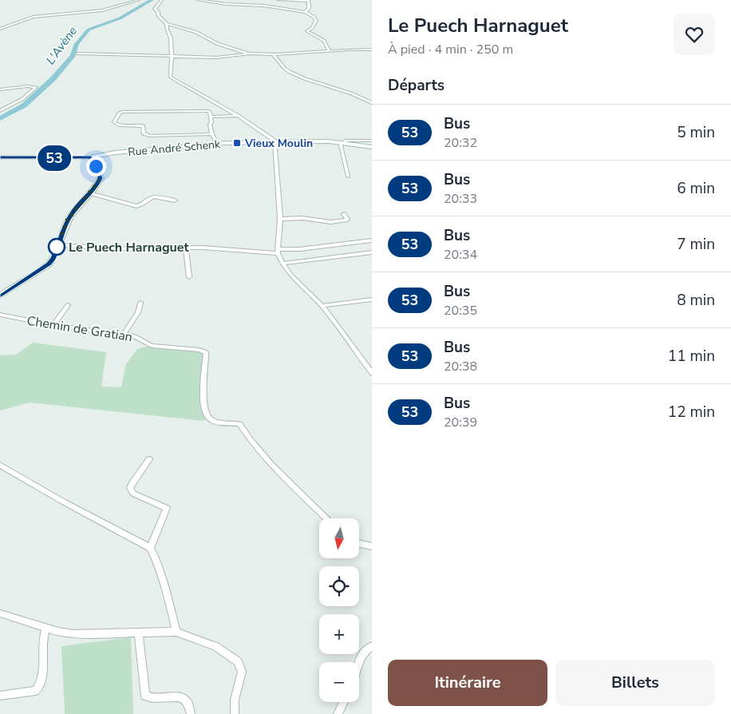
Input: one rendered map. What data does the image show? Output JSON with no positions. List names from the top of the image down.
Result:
{
  "streets": {
    "street": ["Rue André Schenk", "Chemin de Gratian"]
  },
  "water": ["L'Avène"],
  "places": {
    "transit": ["Vieux Moulin"],
    "other": ["Le Puech Harnaguet"]
  },
  "lines": ["bus line 53"],
  "north": "bottom",
  "page": {
    "on_map": "53",
    "heading": [
      ["Le Puech Harnaguet", "À pied · 4 min · 250 m"],
      "Départs"
    ],
    "list": [
      {
        "mark": "53",
        "name": "Bus",
        "note": "20:32",
        "value": "5 min"
      },
      {
        "mark": "53",
        "name": "Bus",
        "note": "20:33",
        "value": "6 min"
      },
      {
        "mark": "53",
        "name": "Bus",
        "note": "20:34",
        "value": "7 min"
      },
      {
        "mark": "53",
        "name": "Bus",
        "note": "20:35",
        "value": "8 min"
      },
      {
        "mark": "53",
        "name": "Bus",
        "note": "20:38",
        "value": "11 min"
      },
      {
        "mark": "53",
        "name": "Bus",
        "note": "20:39",
        "value": "12 min"
      }
    ],
    "map_buttons": ["+", "−"],
    "buttons": ["Itinéraire", "Billets"]
  }
}
